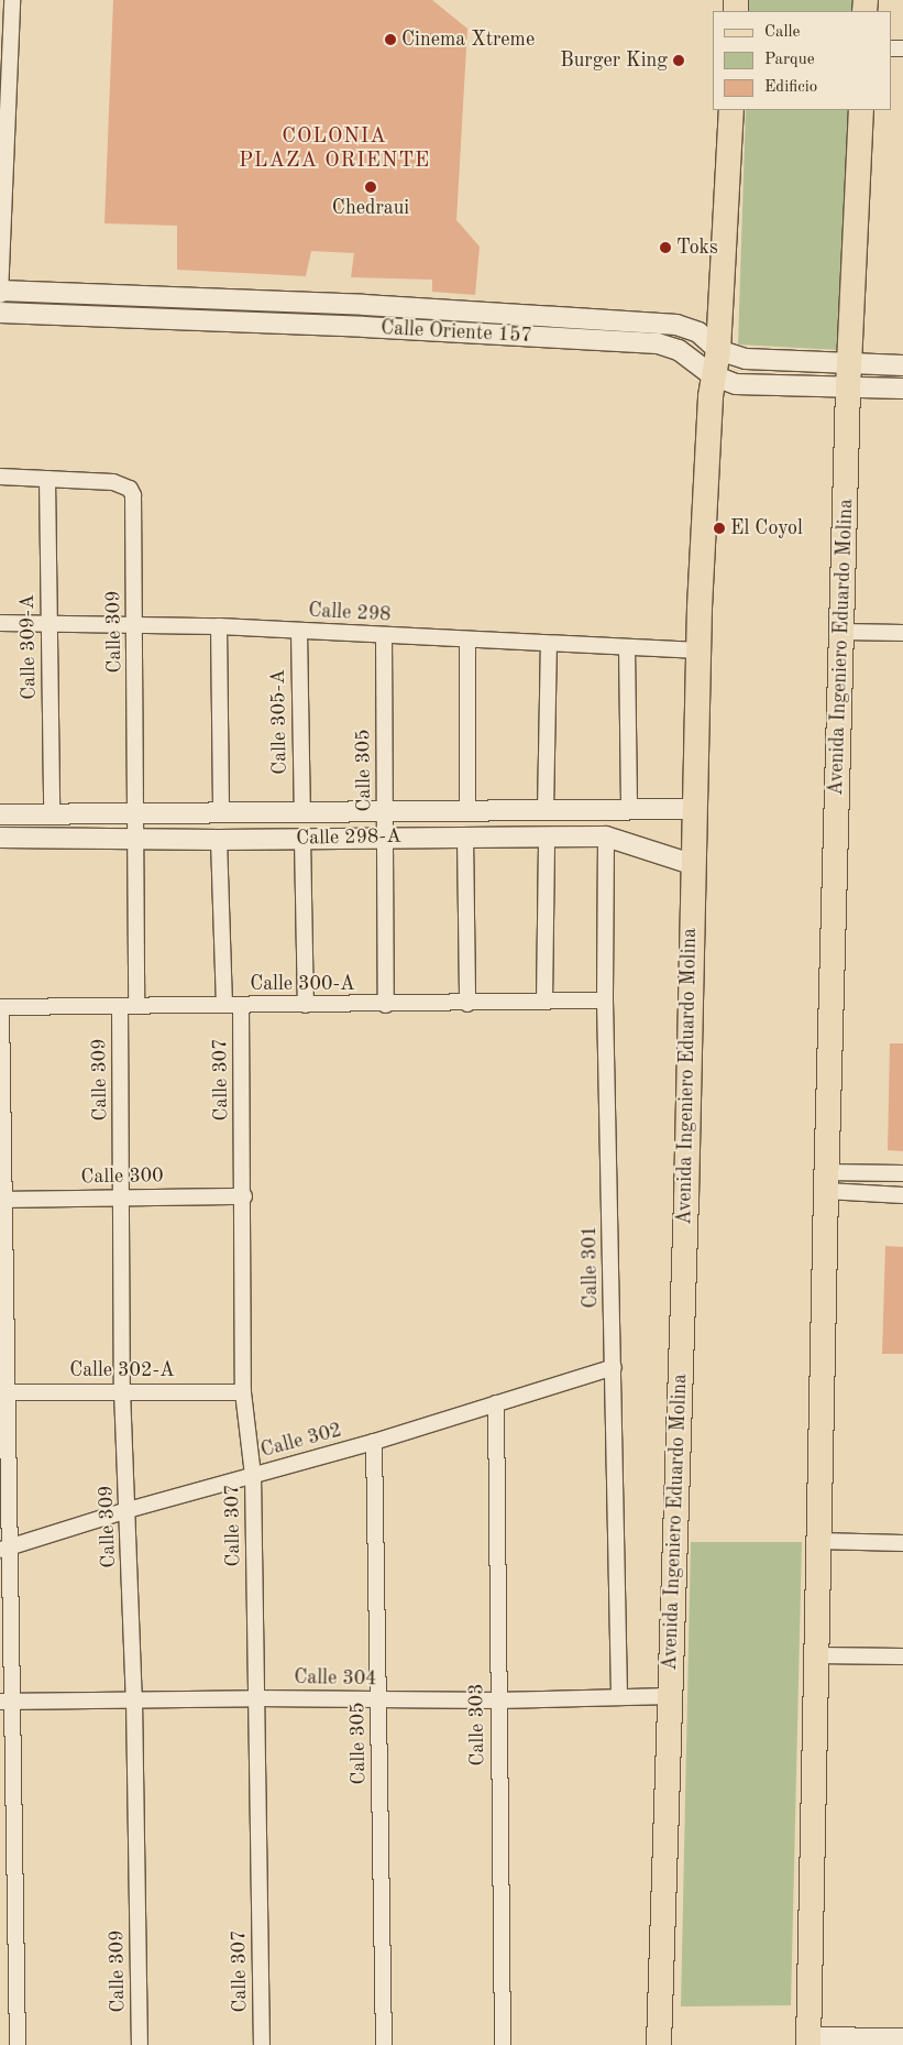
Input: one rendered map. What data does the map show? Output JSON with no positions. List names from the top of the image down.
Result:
{
  "streets": {
    "main road": ["Avenida Ingeniero Eduardo Molina"],
    "street": [
      "Calle Oriente 157",
      "Calle 298",
      "Calle 309",
      "Calle 309-A",
      "Calle 305-A",
      "Calle 305",
      "Calle 298-A",
      "Calle 300-A",
      "Calle 307",
      "Calle 300",
      "Calle 301",
      "Calle 302-A",
      "Calle 302",
      "Calle 304",
      "Calle 303"
    ]
  },
  "crossings": [
    ["Calle Oriente 157", "Avenida Ingeniero Eduardo Molina"],
    ["Calle 298", "Calle 309"],
    ["Calle 298", "Calle 309-A"],
    ["Calle 298", "Avenida Ingeniero Eduardo Molina"],
    ["Calle 298", "Calle 305-A"],
    ["Calle 298", "Calle 305"],
    ["Calle 309", "Calle 309-A"],
    ["Calle 309", "Calle 298-A"],
    ["Calle 309", "Calle 300-A"],
    ["Calle 309", "Calle 300"],
    ["Calle 309", "Calle 302-A"],
    ["Calle 309", "Calle 302"],
    ["Calle 309", "Calle 304"],
    ["Calle 309-A", "Calle 298-A"],
    ["Avenida Ingeniero Eduardo Molina", "Calle 298-A"],
    ["Avenida Ingeniero Eduardo Molina", "Calle 304"],
    ["Calle 305-A", "Calle 298-A"],
    ["Calle 305", "Calle 298-A"],
    ["Calle 305", "Calle 300-A"],
    ["Calle 305", "Calle 302"],
    ["Calle 305", "Calle 304"],
    ["Calle 298-A", "Calle 301"],
    ["Calle 300-A", "Calle 307"],
    ["Calle 300-A", "Calle 301"],
    ["Calle 307", "Calle 300"],
    ["Calle 307", "Calle 302-A"],
    ["Calle 307", "Calle 302"],
    ["Calle 307", "Calle 304"],
    ["Calle 301", "Calle 302"],
    ["Calle 301", "Calle 304"],
    ["Calle 302", "Calle 303"],
    ["Calle 304", "Calle 303"]
  ],
  "districts": ["COLONIA PLAZA ORIENTE"],
  "places": [
    "Cinema Xtreme",
    "Burger King",
    "Chedraui",
    "Toks",
    "El Coyol"
  ],
  "legend": ["Calle", "Parque", "Edificio"]
}
